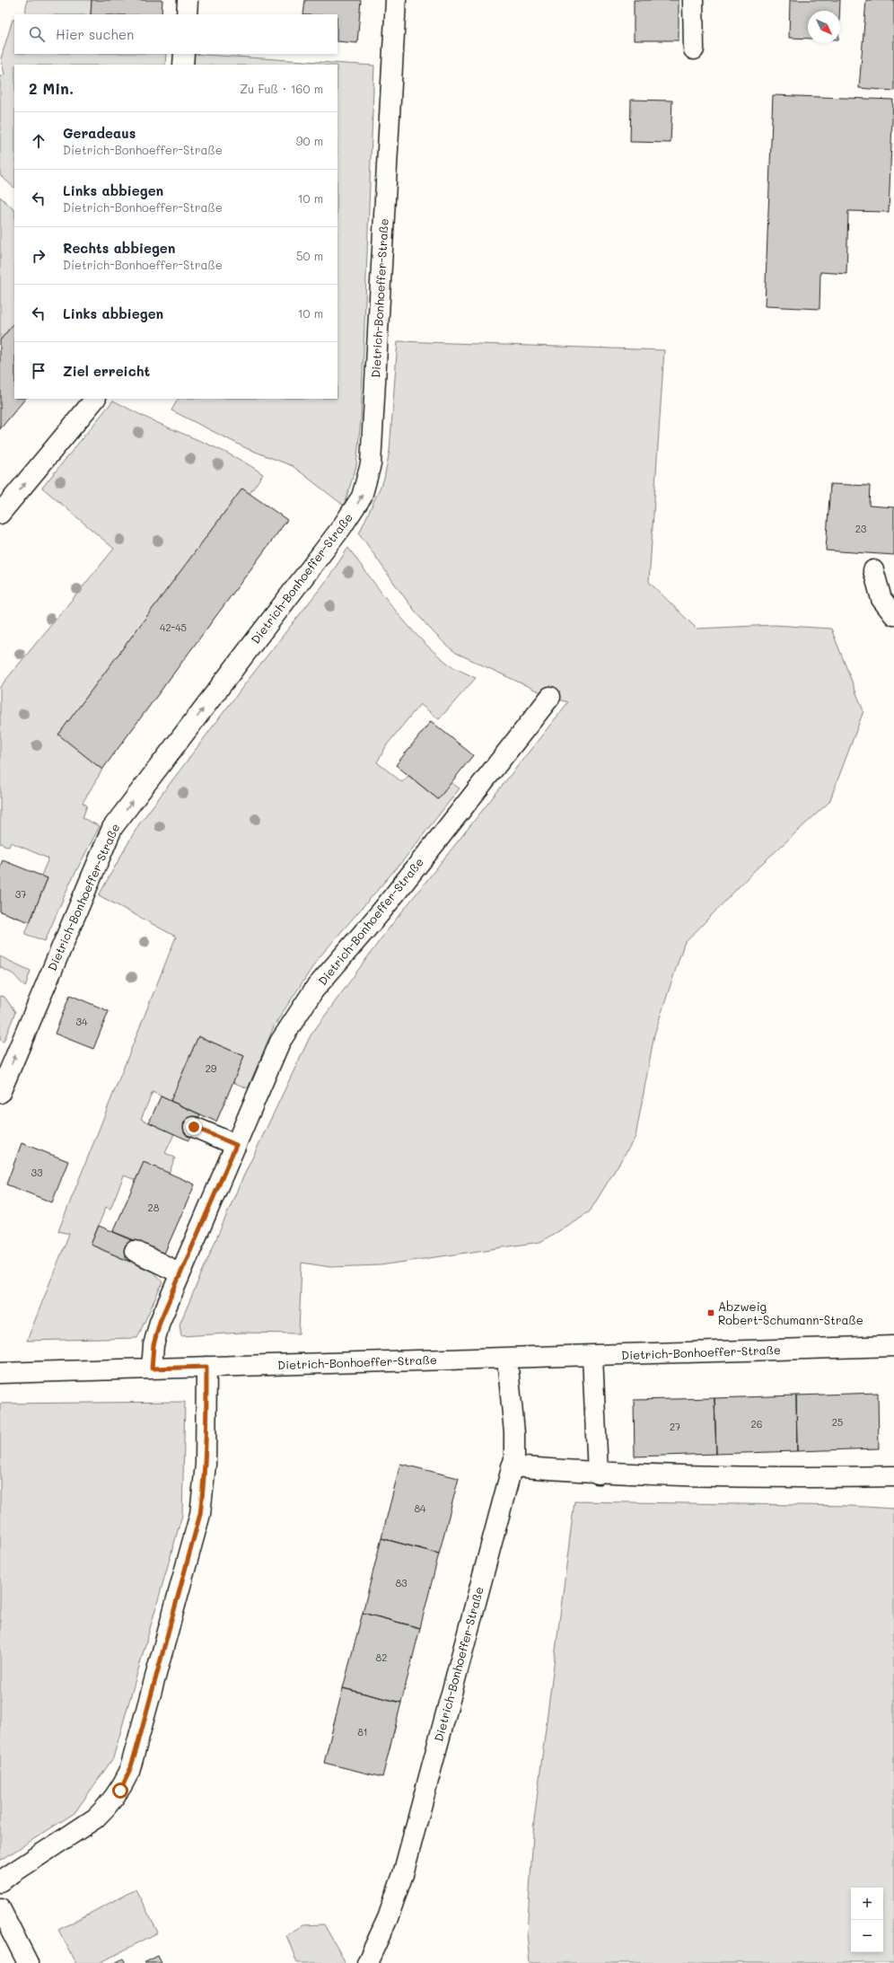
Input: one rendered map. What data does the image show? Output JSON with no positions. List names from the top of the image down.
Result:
{
  "streets": {
    "street": ["Dietrich-Bonhoeffer-Straße"]
  },
  "places": {
    "transit": ["Abzweig Robert-Schumann-Straße"]
  },
  "house_numbers": [
    "23",
    "42-45",
    "37",
    "34",
    "29",
    "33",
    "28",
    "25",
    "26",
    "27",
    "84",
    "83",
    "82",
    "81"
  ],
  "north": "bottom right",
  "page": {
    "search": "Hier suchen",
    "heading": ["2 Min.", "Zu Fuß · 160 m"],
    "list": [
      ["Geradeaus", "Dietrich-Bonhoeffer-Straße", "90 m"],
      ["Links abbiegen", "Dietrich-Bonhoeffer-Straße", "10 m"],
      ["Rechts abbiegen", "Dietrich-Bonhoeffer-Straße", "50 m"],
      ["Links abbiegen", "10 m"],
      "Ziel erreicht"
    ],
    "map_buttons": ["+", "−"]
  }
}
